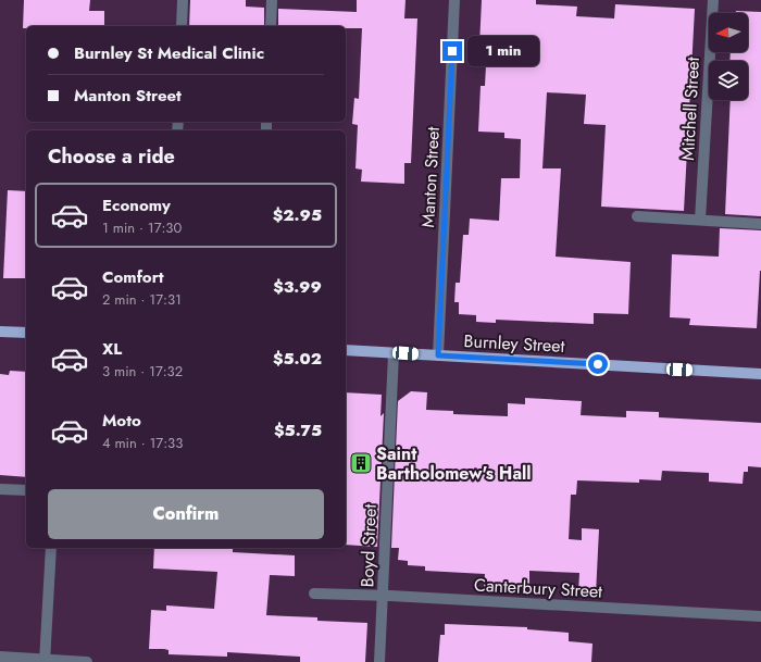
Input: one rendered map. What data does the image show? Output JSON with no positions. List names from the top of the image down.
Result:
{
  "streets": {
    "main road": ["Burnley Street"],
    "street": [
      "Mitchell Street",
      "Manton Street",
      "Boyd Street",
      "Canterbury Street"
    ]
  },
  "crossings": [
    ["Manton Street", "Burnley Street"],
    ["Burnley Street", "Boyd Street"],
    ["Boyd Street", "Canterbury Street"]
  ],
  "places": {
    "building": ["Saint Bartholomew's Hall"]
  },
  "north": "left",
  "page": {
    "banner": ["Burnley St Medical Clinic", "Manton Street"],
    "bubble": "1 min",
    "heading": "Choose a ride",
    "list": [
      {
        "name": "Economy",
        "note": "1 min · 17:30",
        "value": "$2.95"
      },
      {
        "name": "Comfort",
        "note": "2 min · 17:31",
        "value": "$3.99"
      },
      {
        "name": "XL",
        "note": "3 min · 17:32",
        "value": "$5.02"
      },
      {
        "name": "Moto",
        "note": "4 min · 17:33",
        "value": "$5.75"
      }
    ],
    "buttons": "Confirm"
  }
}
